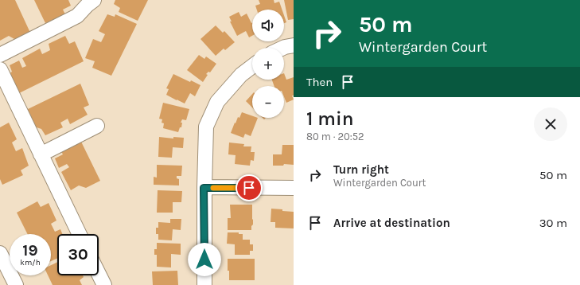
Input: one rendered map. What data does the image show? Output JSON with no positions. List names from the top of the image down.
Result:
{
  "page": {
    "turn": ["50 m", "Wintergarden Court"],
    "map_buttons": ["+", "−"],
    "then": "Then",
    "heading": ["1 min", "80 m · 20:52"],
    "list": [
      {
        "name": "Turn right",
        "note": "Wintergarden Court",
        "value": "50 m"
      },
      {
        "name": "Arrive at destination",
        "value": "30 m"
      }
    ],
    "speed": "19 km/h",
    "limit": "30"
  }
}
